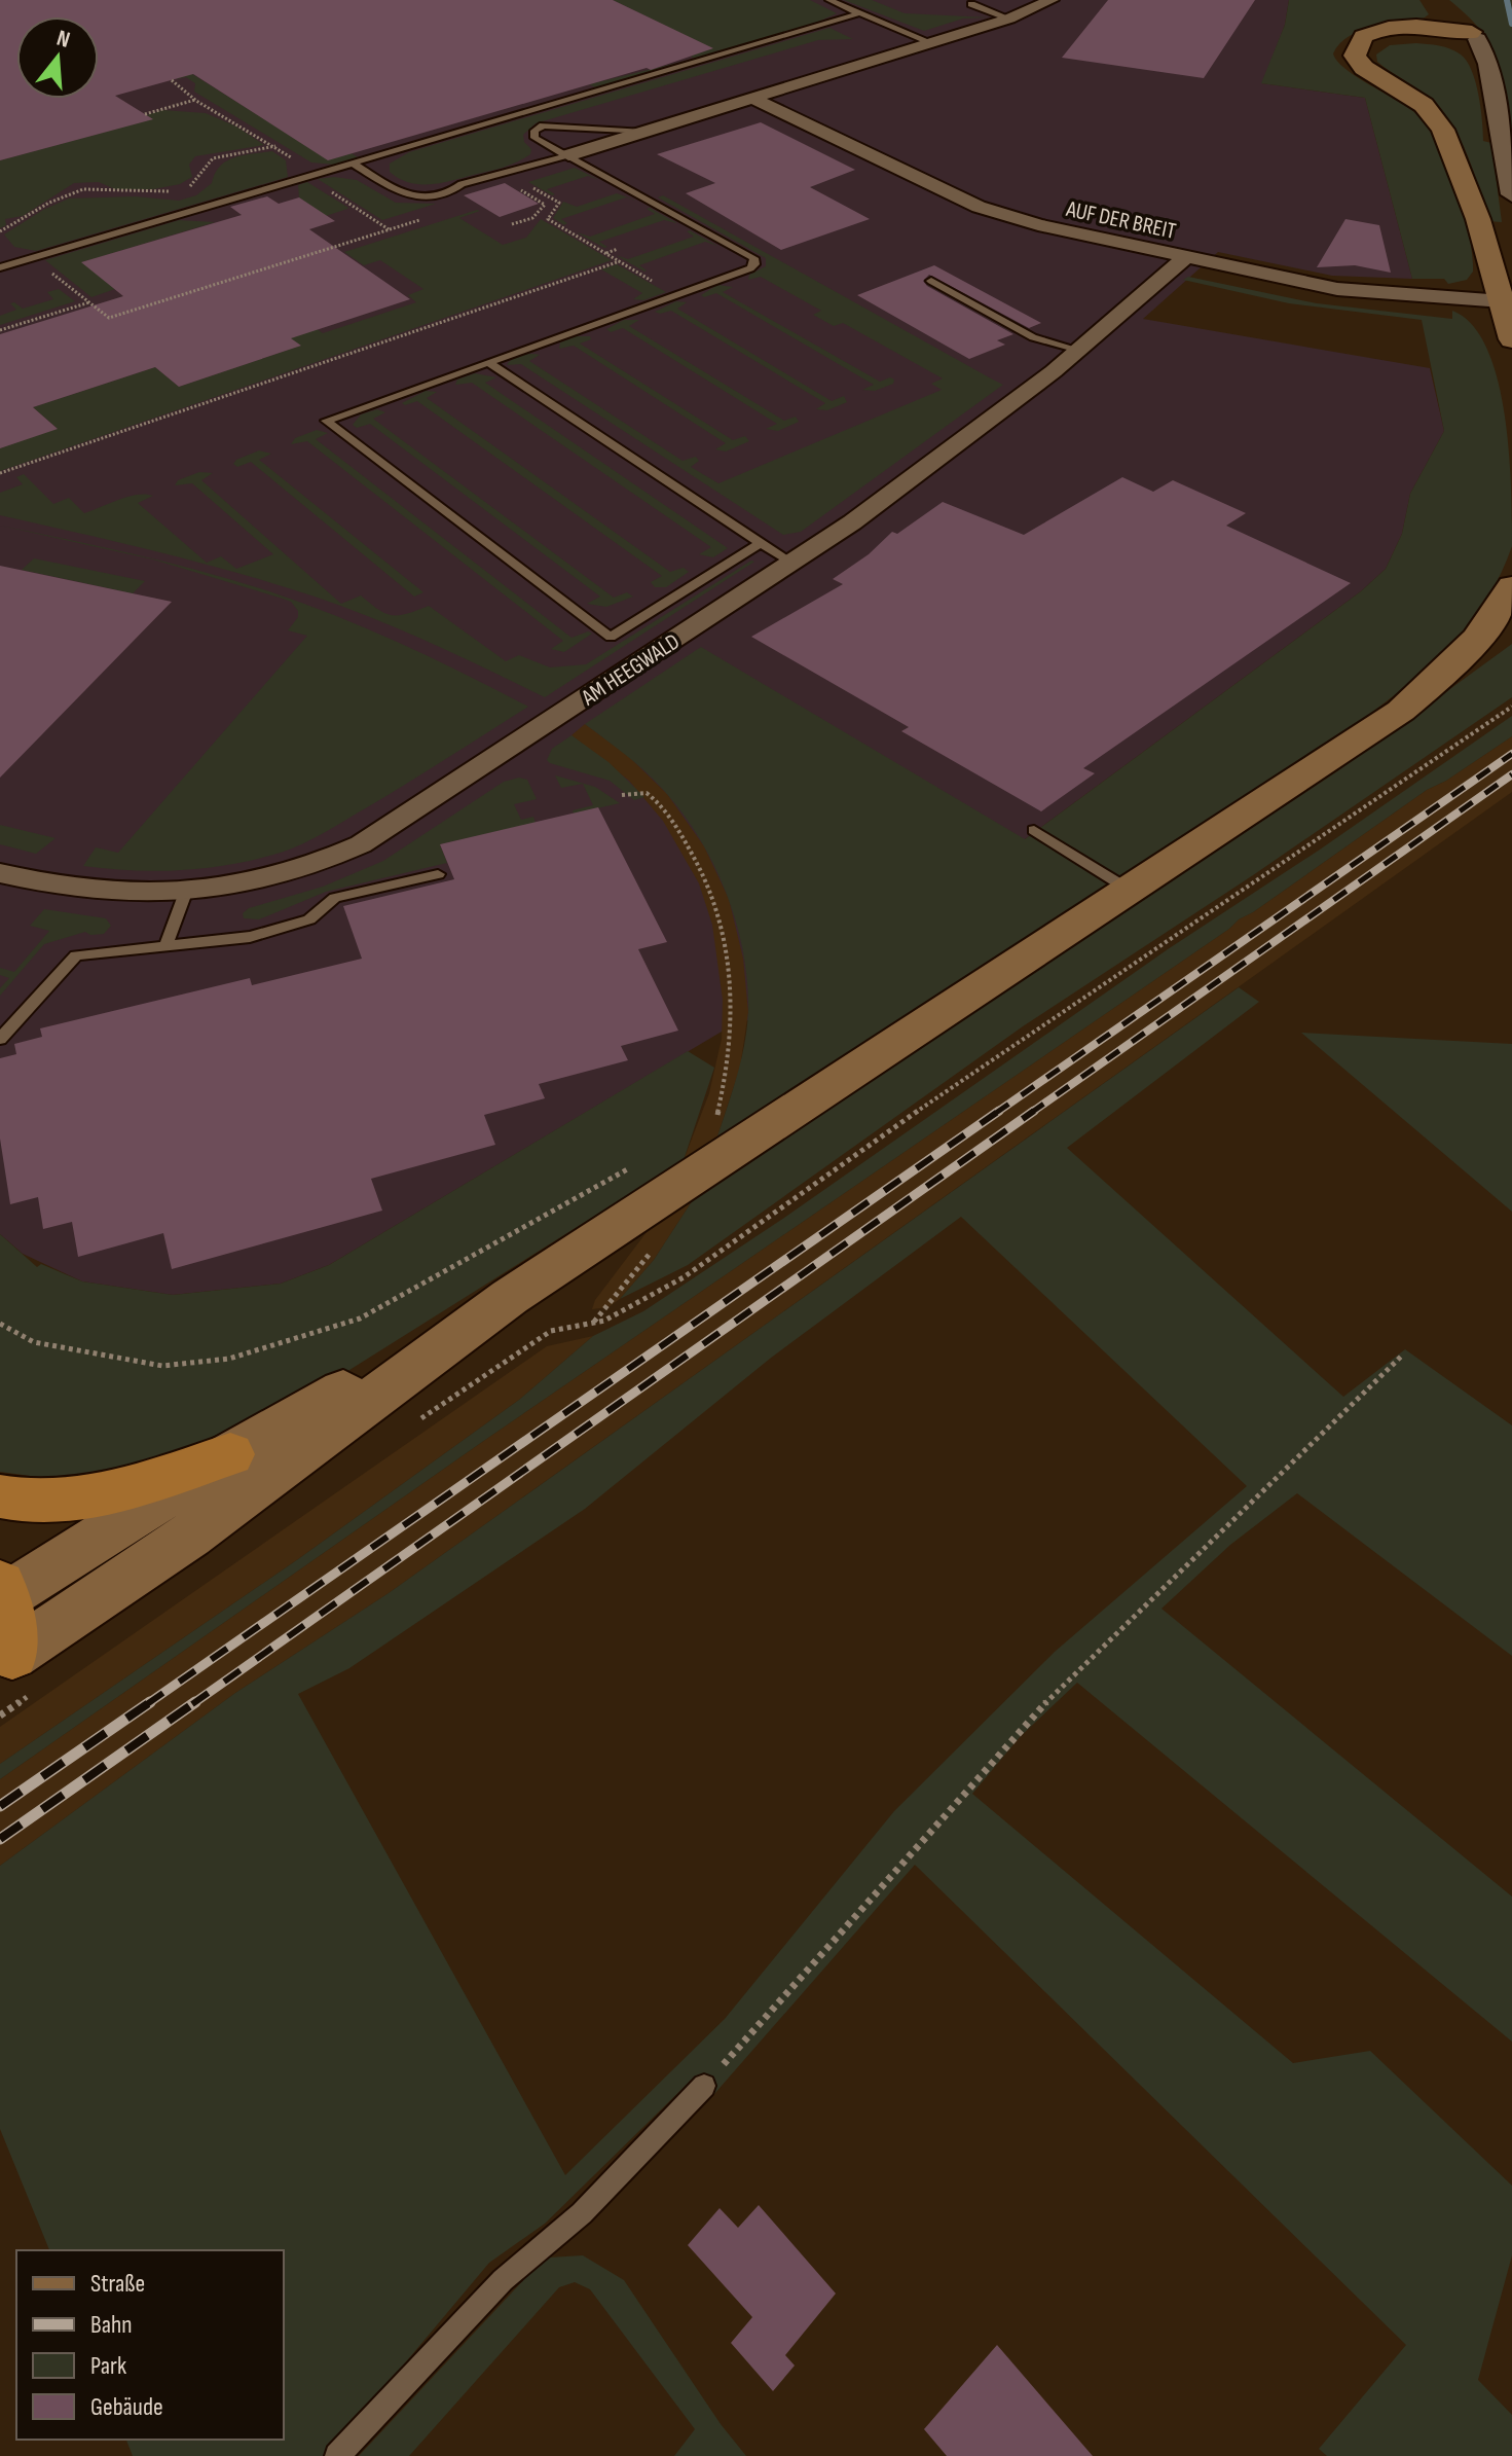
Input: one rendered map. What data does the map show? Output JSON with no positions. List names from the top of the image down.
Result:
{
  "streets": {
    "street": ["AUF DER BREIT", "AM HEEGWALD"]
  },
  "crossings": [
    ["AUF DER BREIT", "AM HEEGWALD"]
  ],
  "legend": [
    "Straße",
    "Bahn",
    "Park",
    "Gebäude"
  ],
  "north": "top"
}
